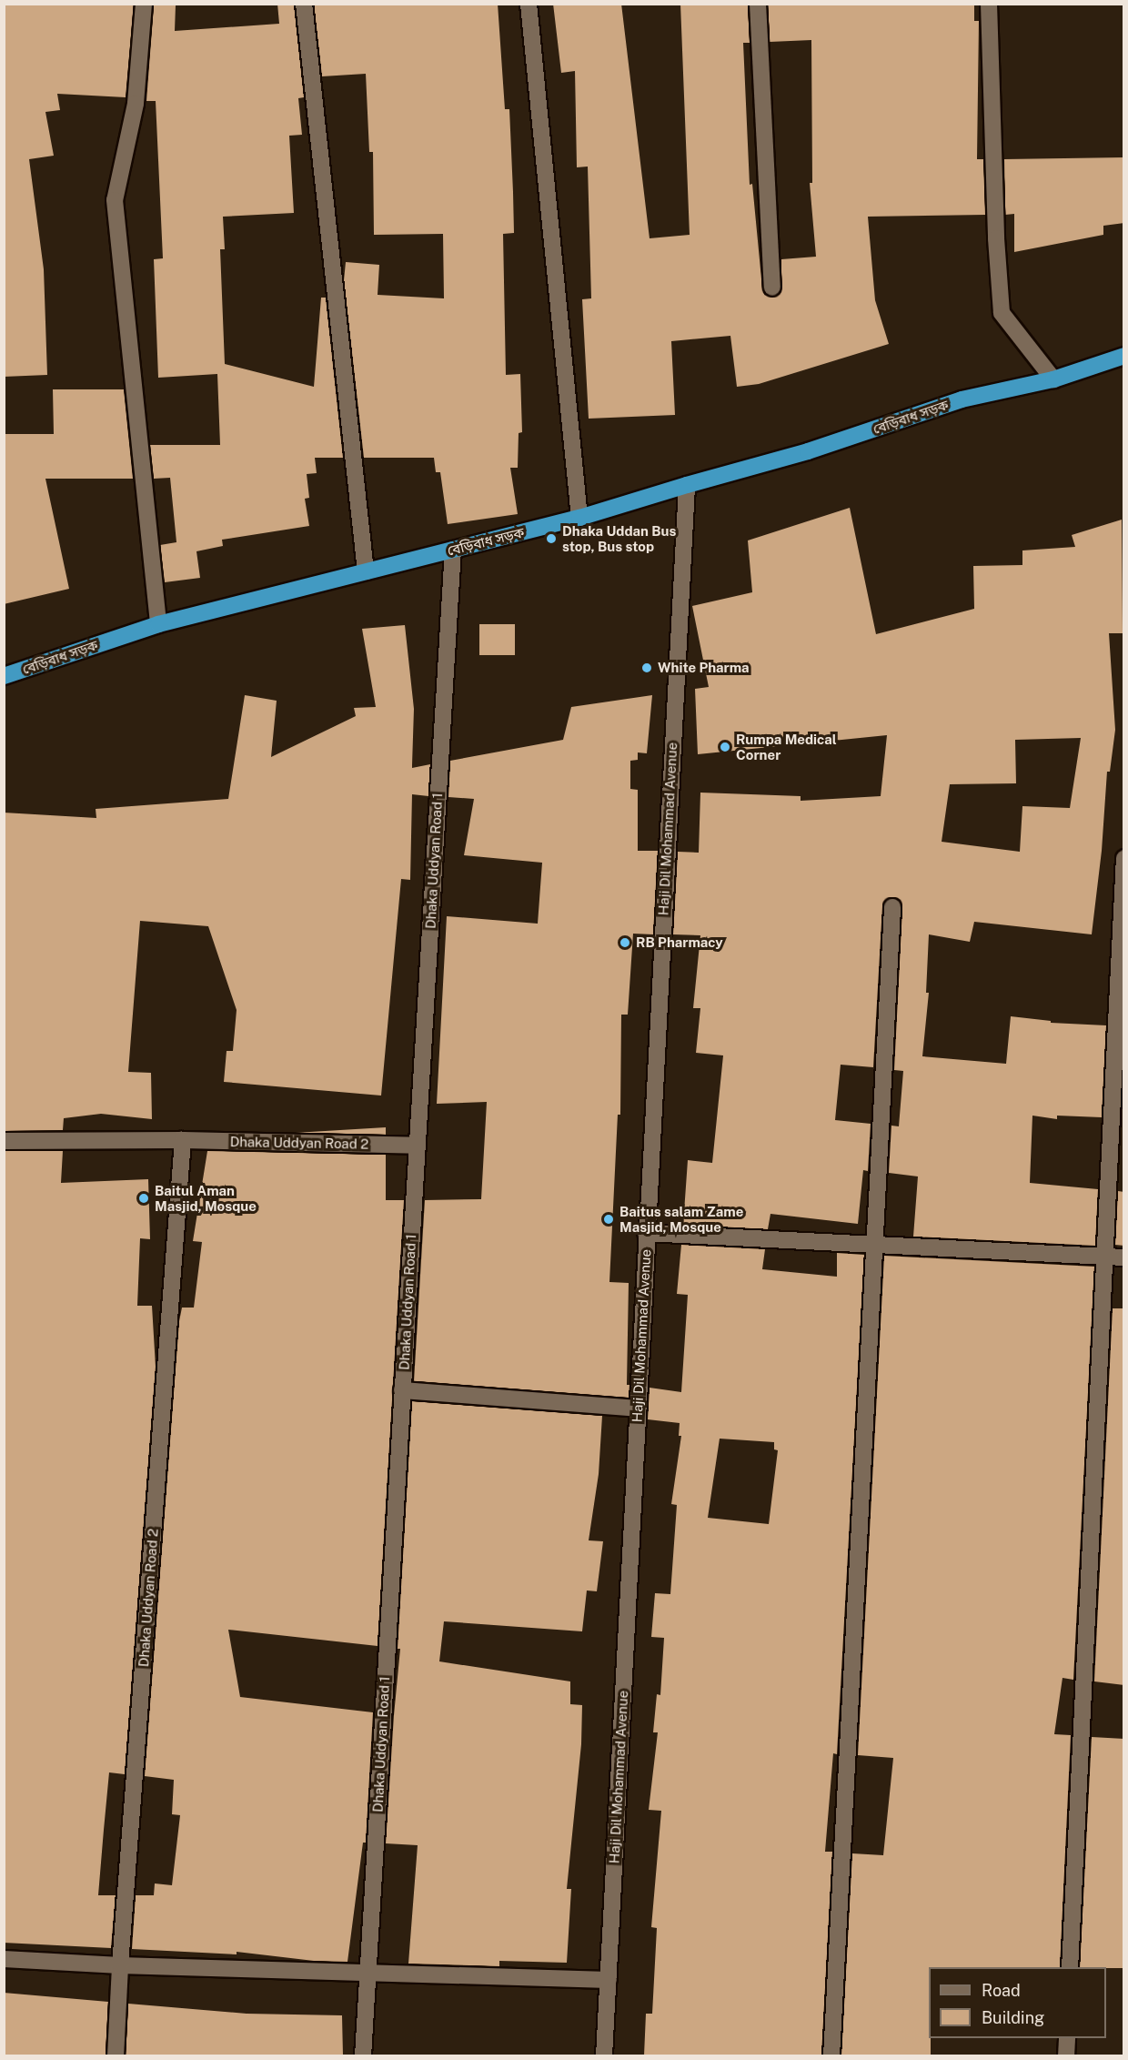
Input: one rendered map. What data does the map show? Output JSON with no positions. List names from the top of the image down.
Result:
{
  "streets": {
    "highway": ["বেড়িবাধ সড়ক"],
    "street": ["Haji Dil Mohammad Avenue", "Dhaka Uddyan Road 1", "Dhaka Uddyan Road 2"]
  },
  "crossings": [
    ["বেড়িবাধ সড়ক", "Haji Dil Mohammad Avenue"],
    ["বেড়িবাধ সড়ক", "Dhaka Uddyan Road 1"],
    ["Dhaka Uddyan Road 1", "Dhaka Uddyan Road 2"]
  ],
  "places": [
    "Dhaka Uddan Bus stop, Bus stop",
    "White Pharma",
    "Rumpa Medical Corner",
    "RB Pharmacy",
    "Baitul Aman Masjid, Mosque",
    "Baitus salam Zame Masjid, Mosque"
  ],
  "legend": ["Road", "Building"]
}
